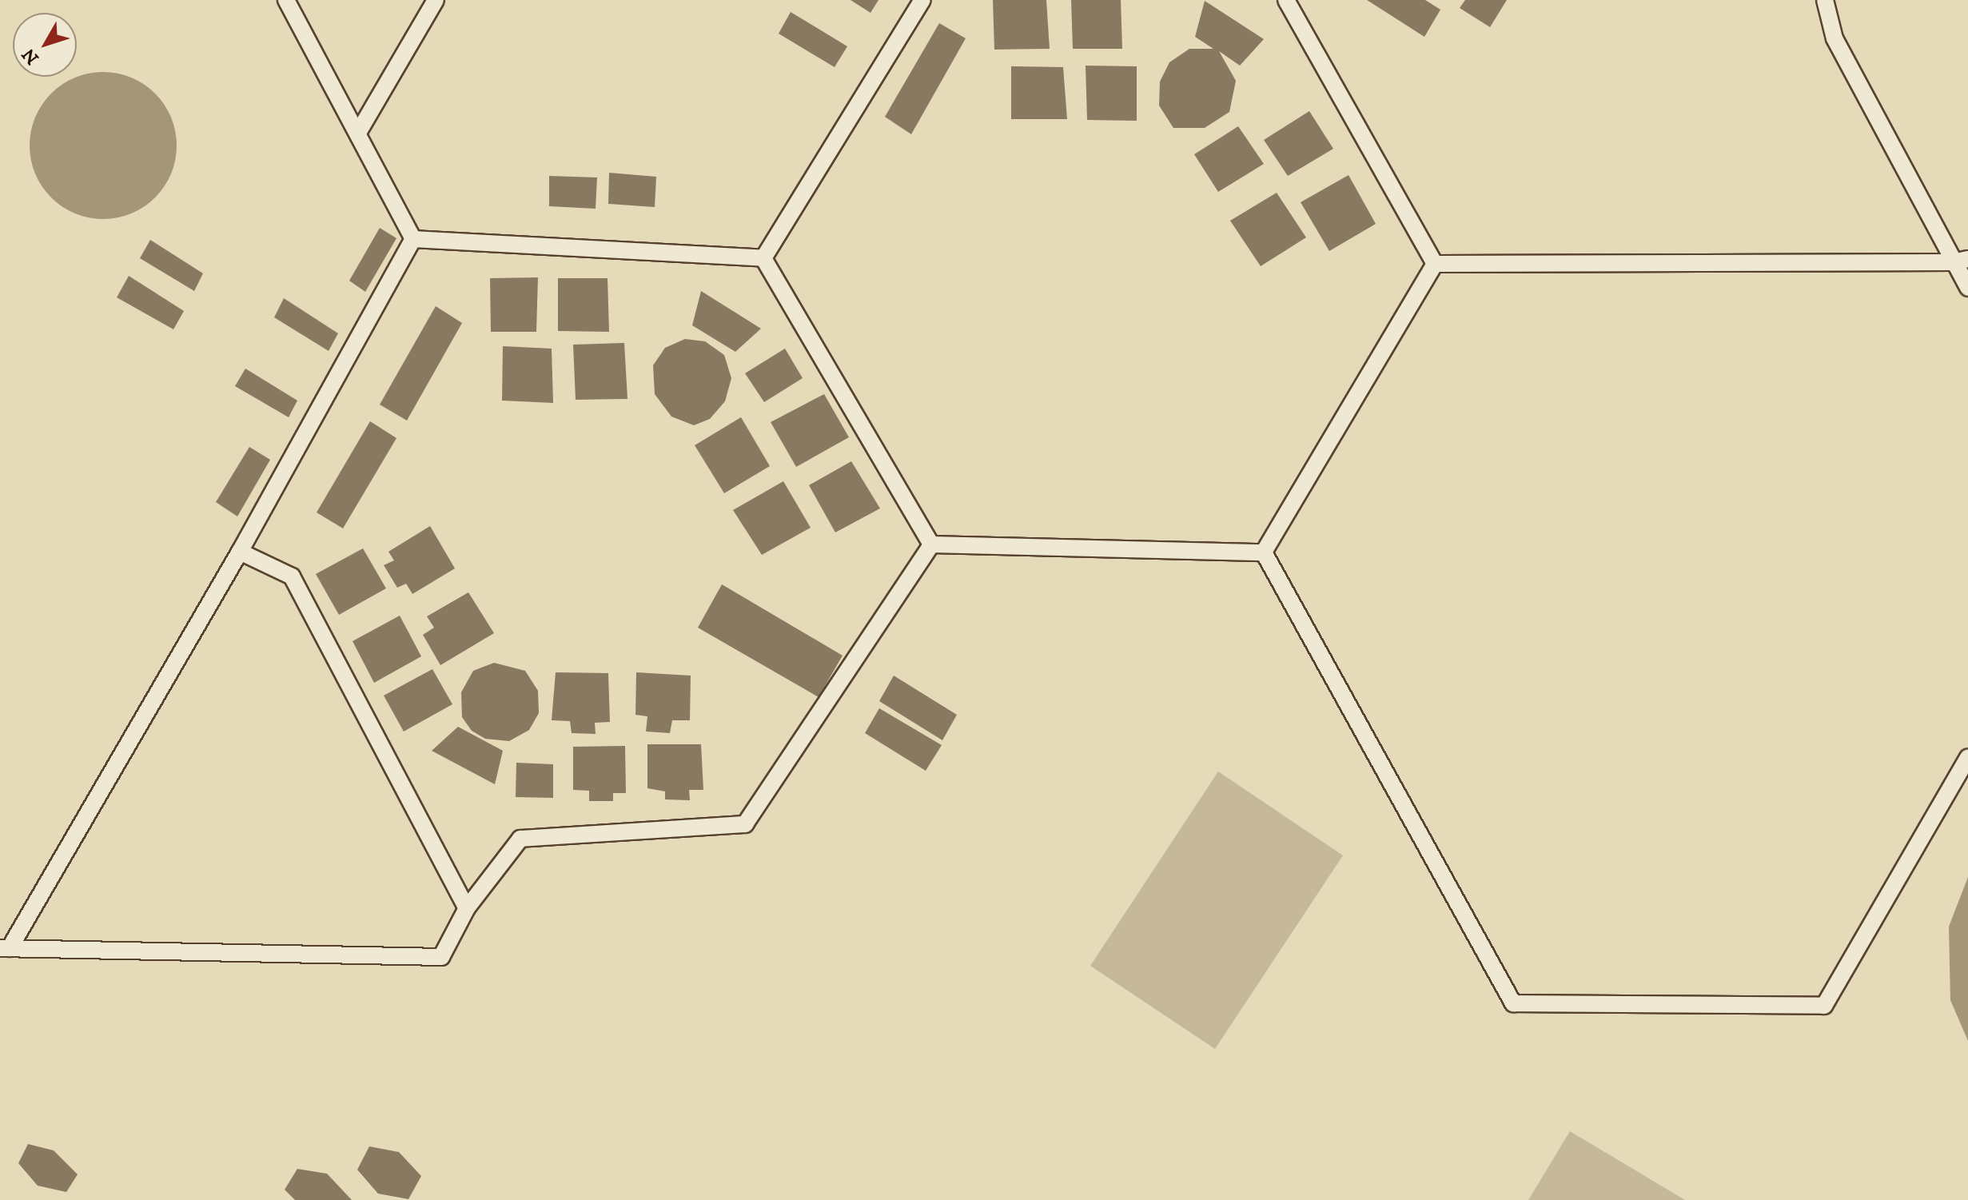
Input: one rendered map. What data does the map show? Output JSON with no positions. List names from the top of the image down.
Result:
{
  "north": "bottom left"
}
